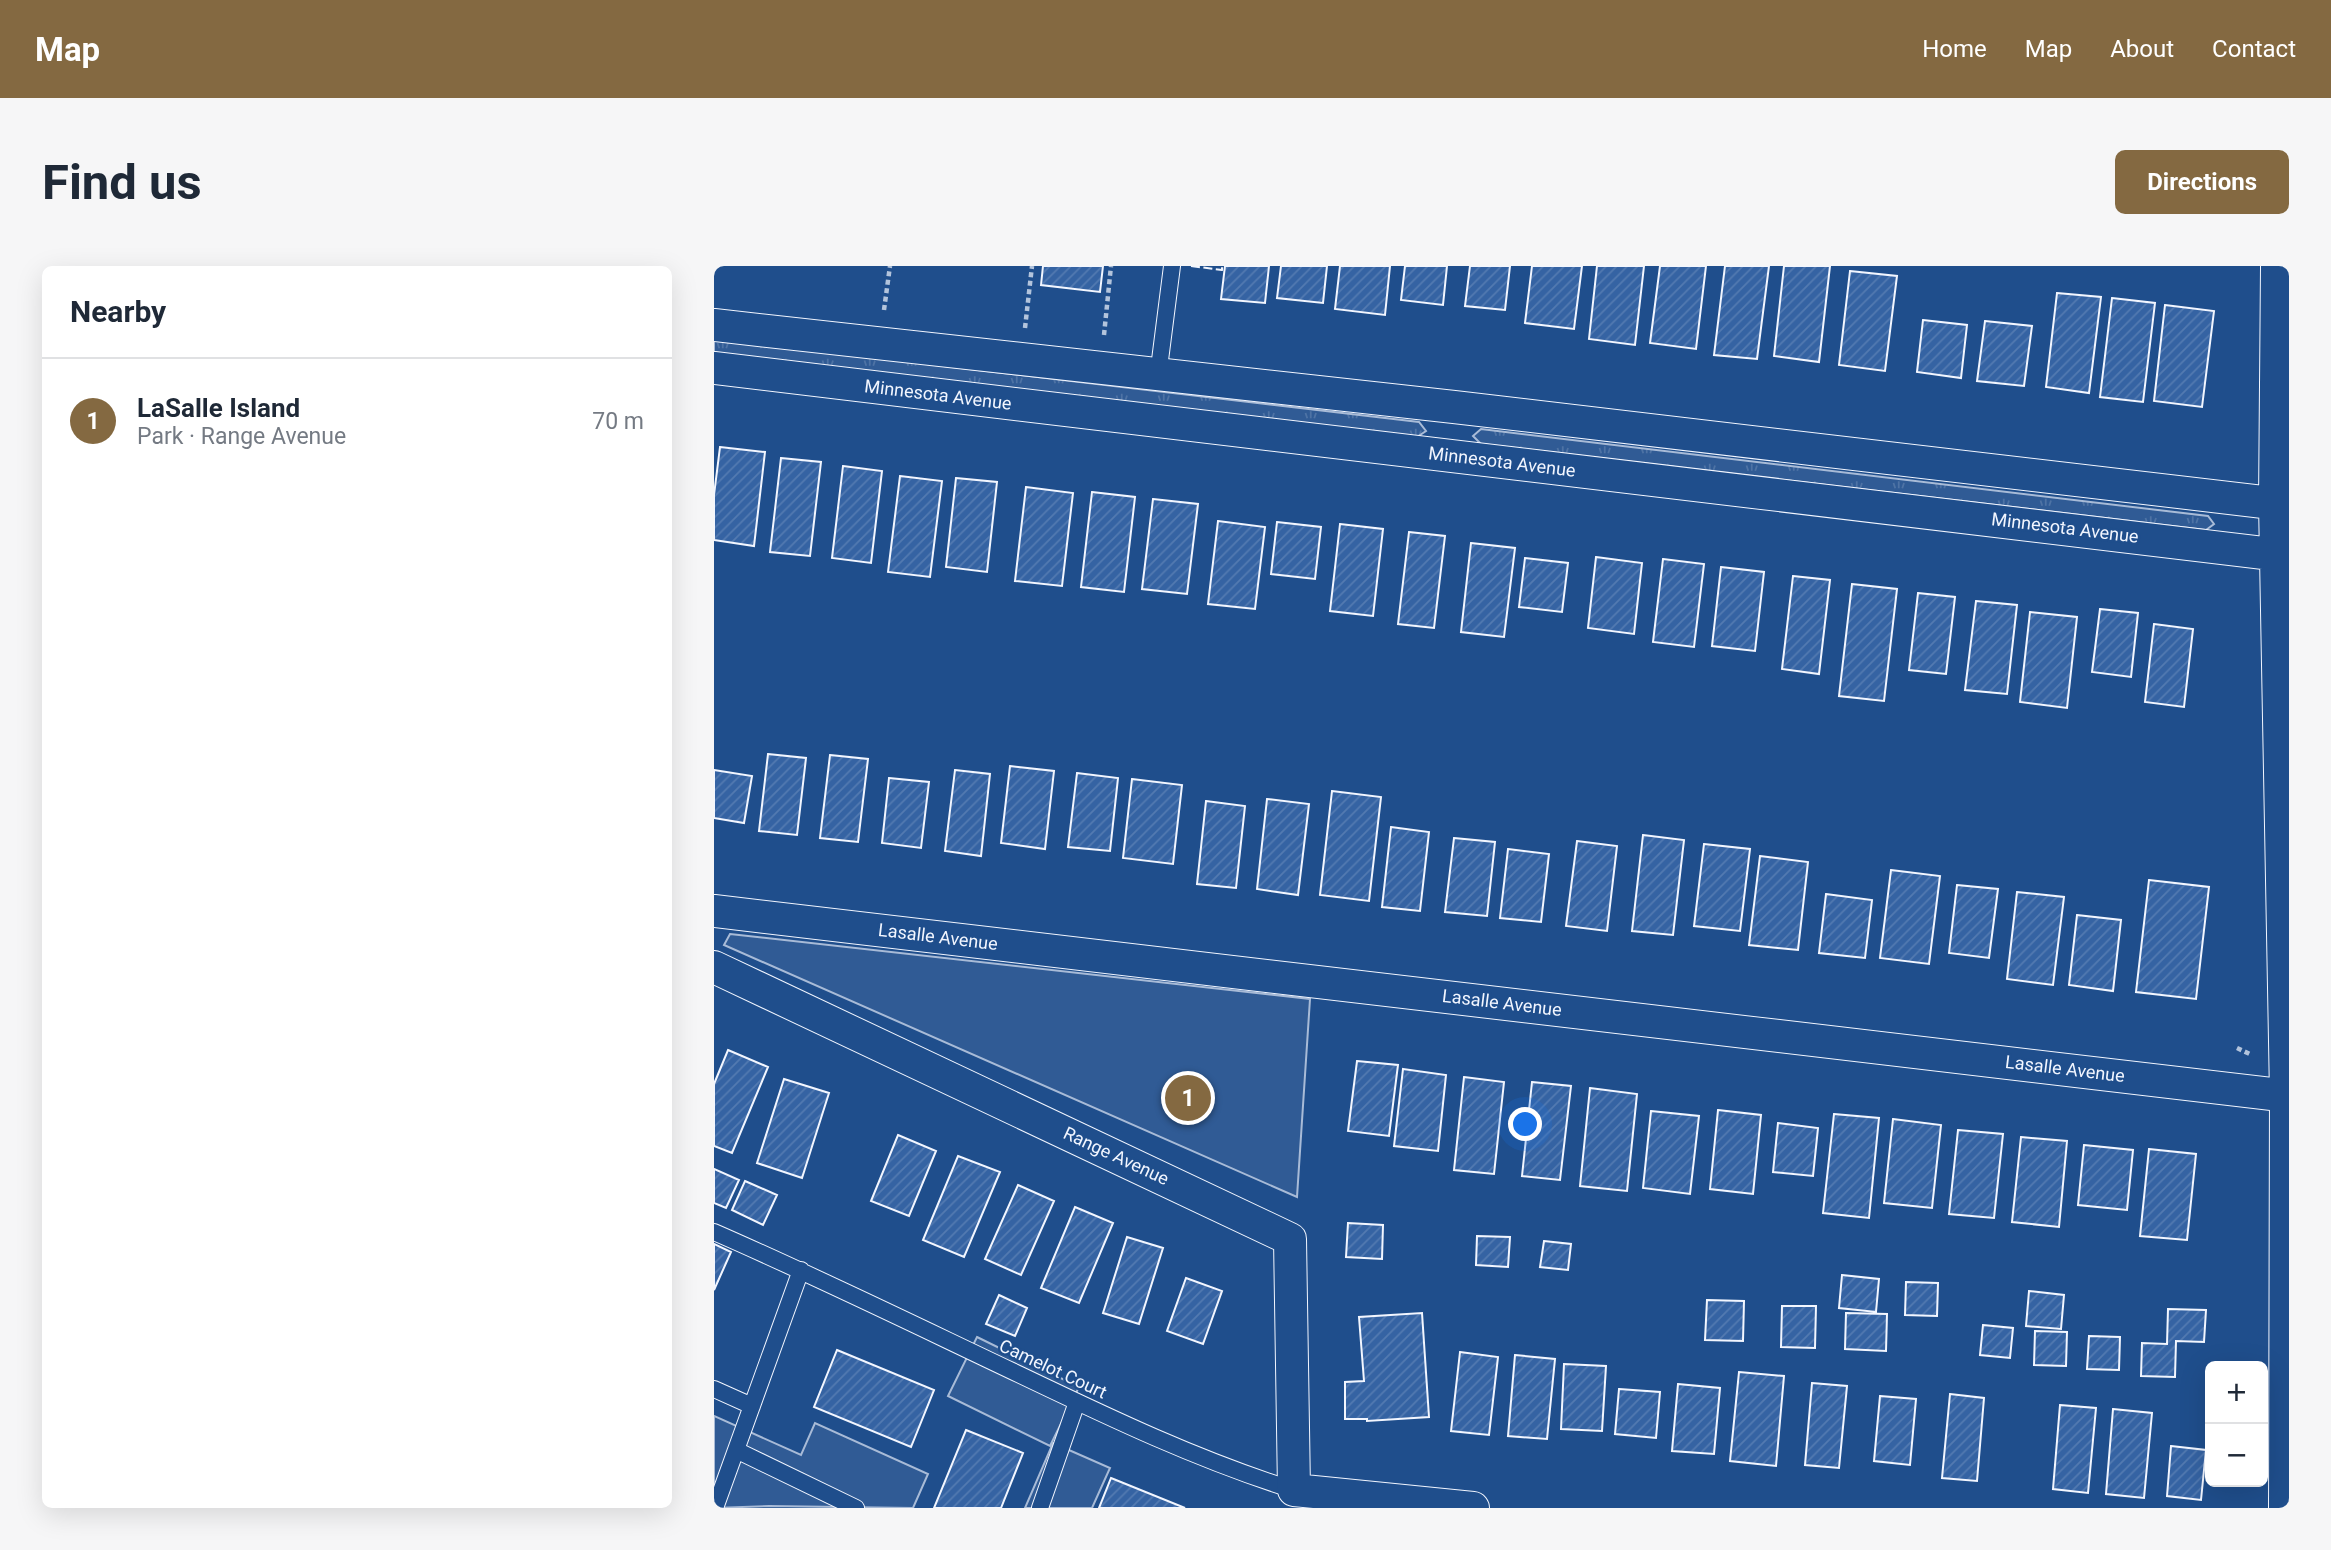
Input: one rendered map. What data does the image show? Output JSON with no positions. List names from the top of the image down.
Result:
{
  "streets": {
    "street": ["Minnesota Avenue", "Lasalle Avenue", "Range Avenue"],
    "lane": ["Camelot Court"]
  },
  "crossings": [
    ["Range Avenue", "Camelot Court"]
  ],
  "page": {
    "header": "Map",
    "nav": [
      "Home",
      "Map",
      "About",
      "Contact"
    ],
    "buttons": "Directions",
    "title": "Find us",
    "heading": "Nearby",
    "list": [
      {
        "mark": "1",
        "name": "LaSalle Island",
        "note": "Park · Range Avenue",
        "value": "70 m"
      }
    ],
    "pins": "1",
    "map_buttons": ["+", "−"]
  }
}
